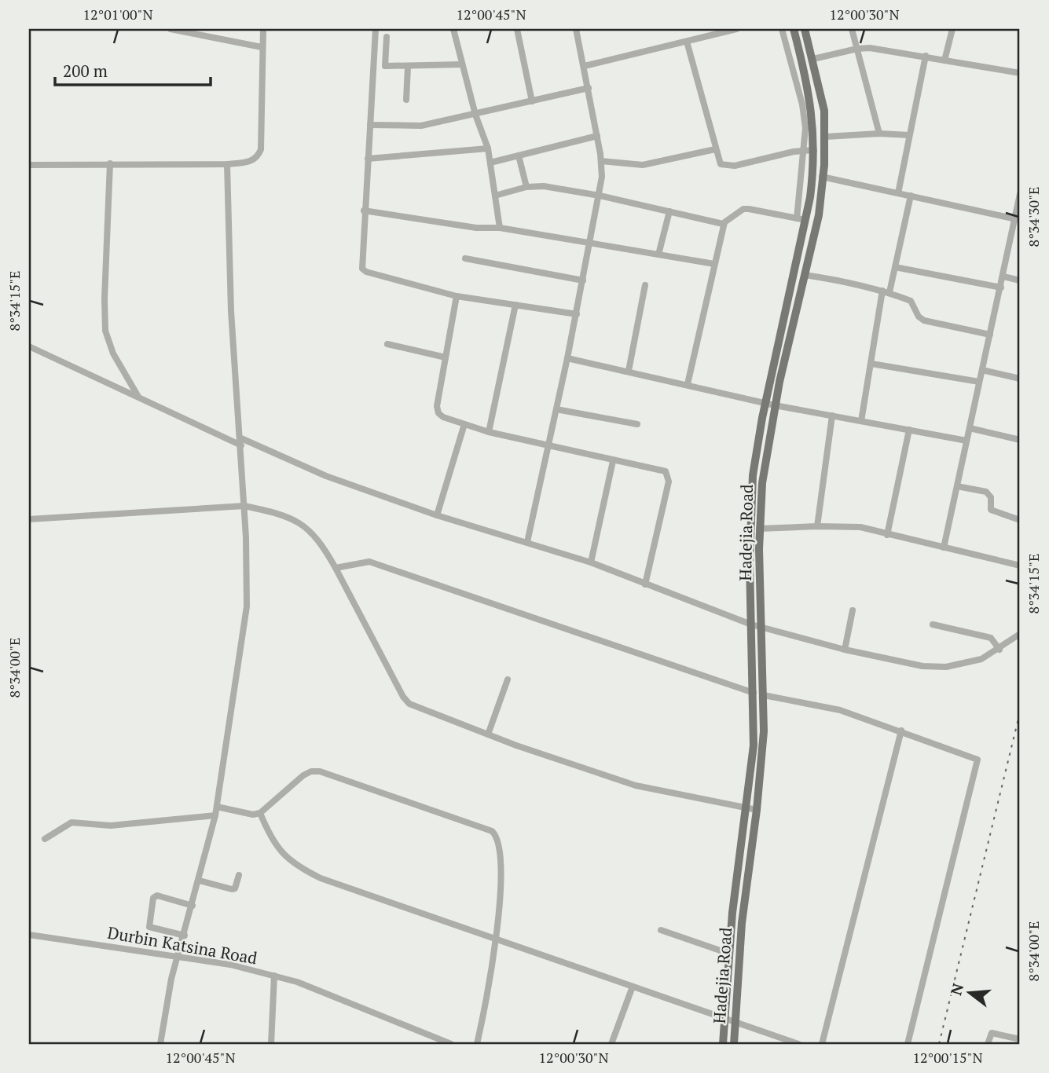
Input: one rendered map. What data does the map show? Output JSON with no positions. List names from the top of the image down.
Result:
{
  "streets": {
    "main road": ["Hadejia Road"],
    "street": ["Durbin Katsina Road"]
  },
  "scale_bar": "200 m",
  "north": "left",
  "coordinates": [
    "12°01'00\"N",
    "12°00'45\"N",
    "12°00'30\"N",
    "8°34'30\"E",
    "8°34'15\"E",
    "8°34'00\"E",
    "12°00'15\"N"
  ]
}
